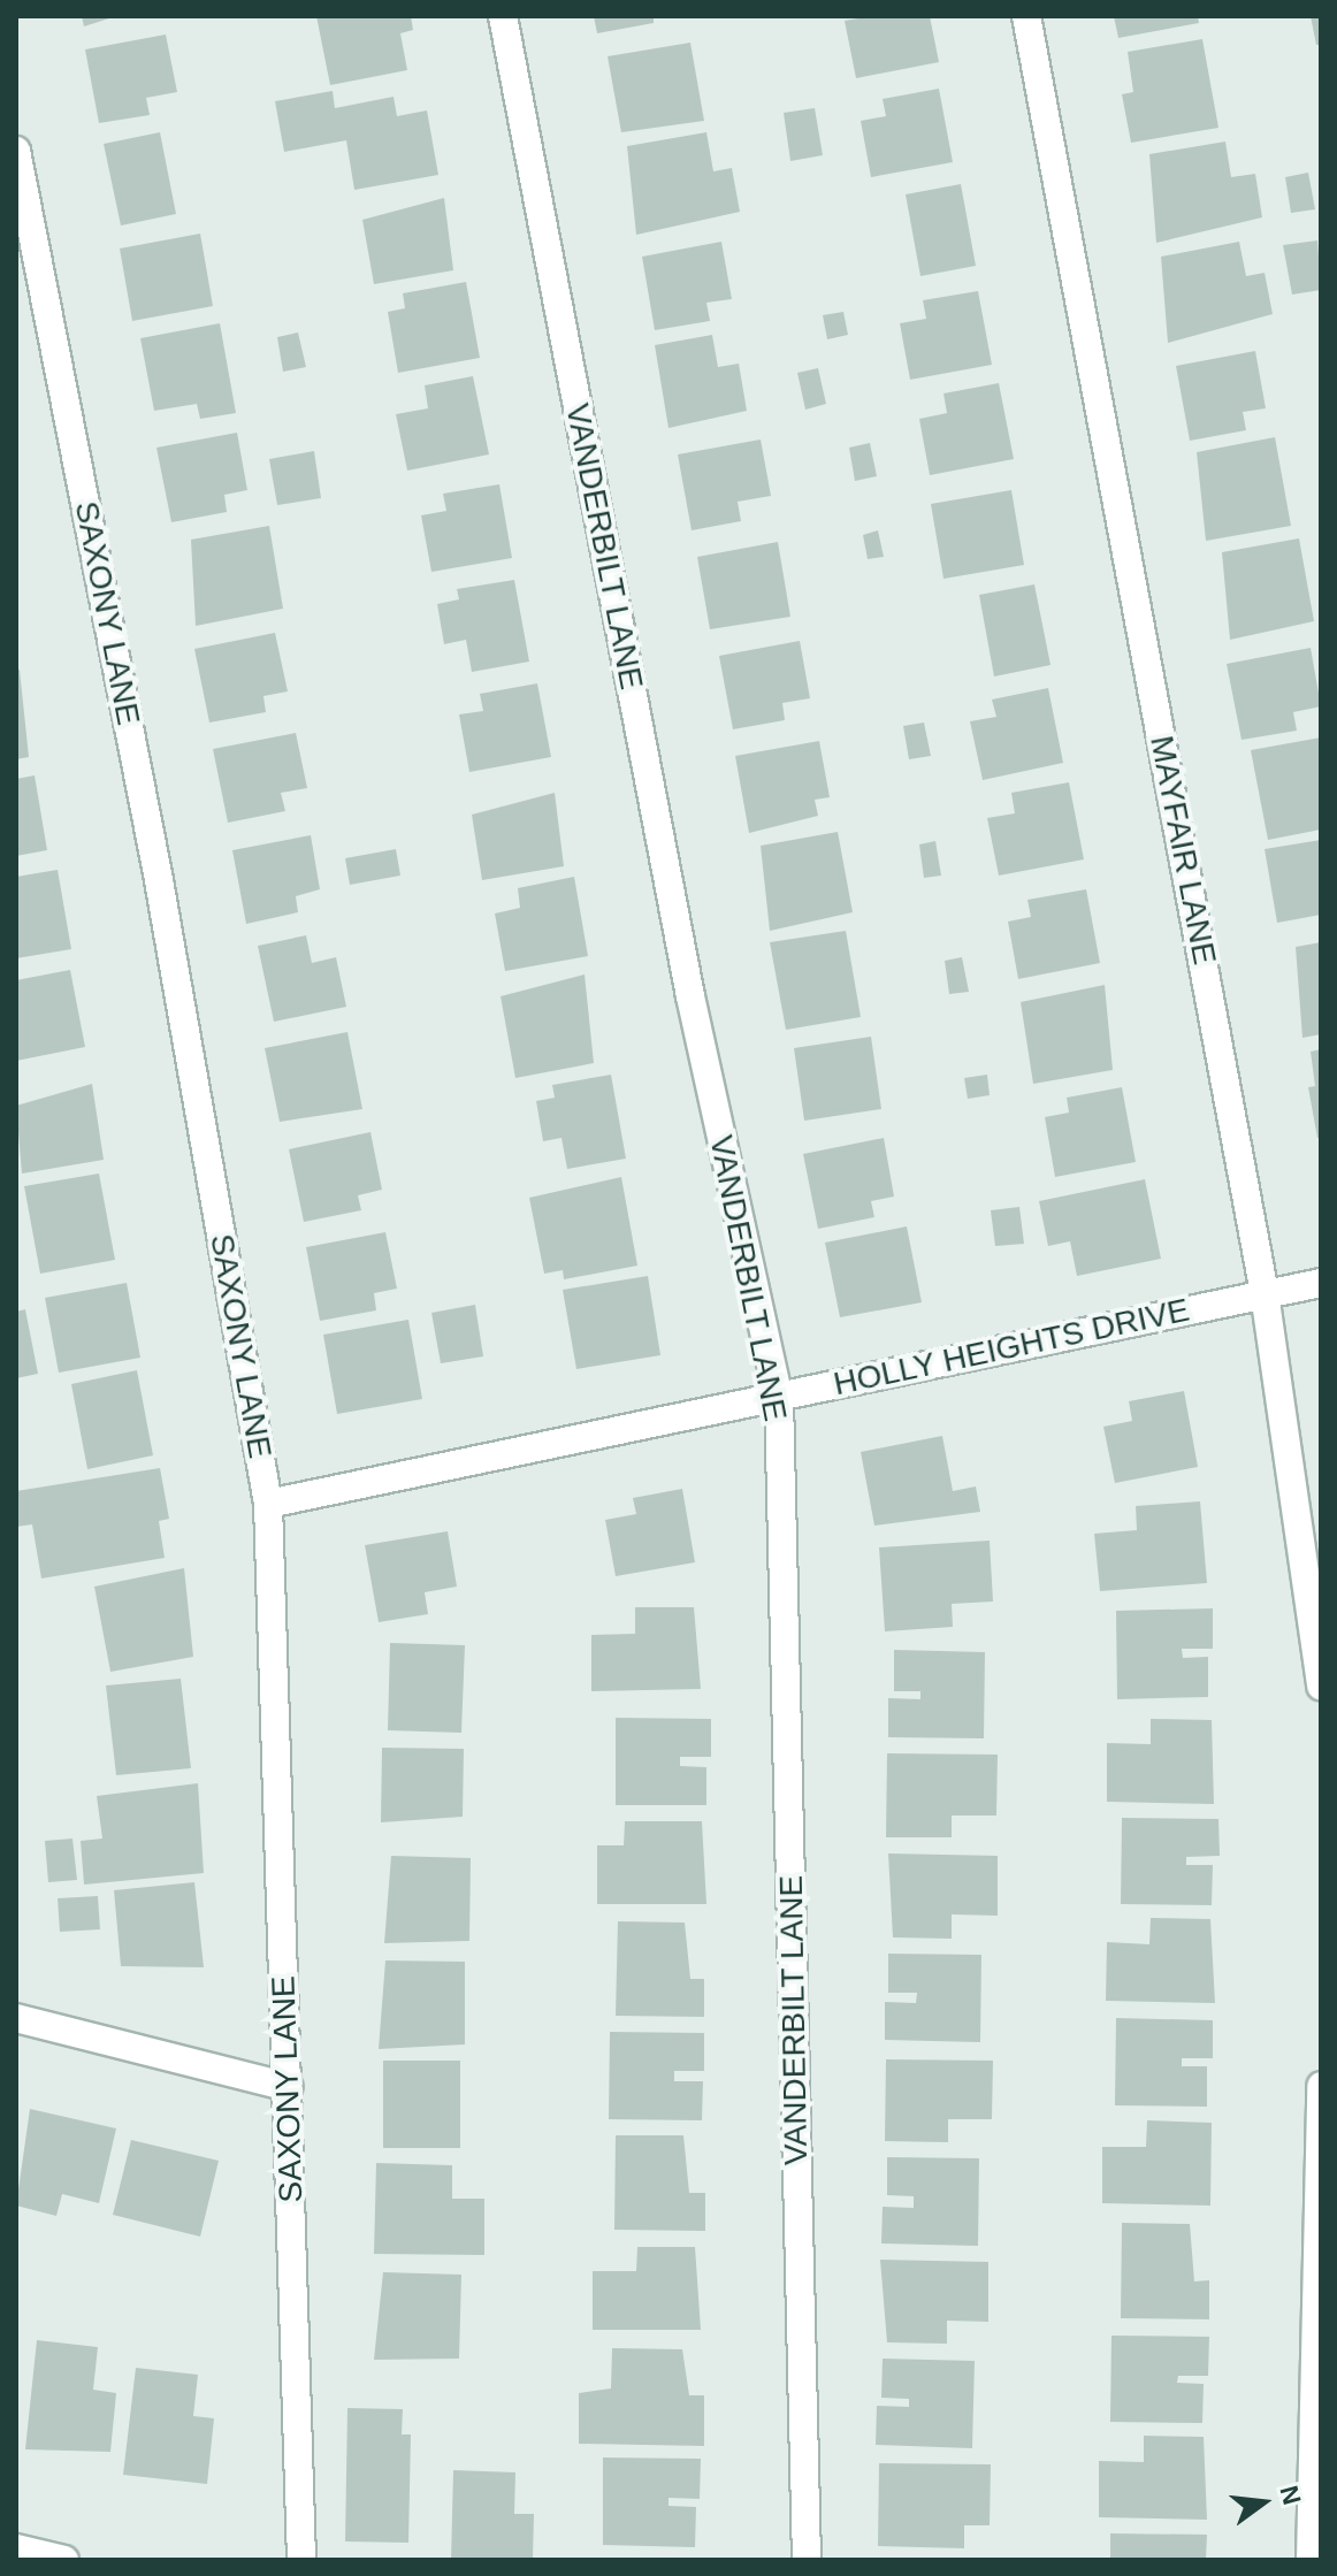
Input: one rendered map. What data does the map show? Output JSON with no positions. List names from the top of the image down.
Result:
{
  "streets": {
    "street": [
      "VANDERBILT LANE",
      "SAXONY LANE",
      "MAYFAIR LANE",
      "HOLLY HEIGHTS DRIVE"
    ]
  },
  "crossings": [
    ["VANDERBILT LANE", "HOLLY HEIGHTS DRIVE"],
    ["SAXONY LANE", "HOLLY HEIGHTS DRIVE"],
    ["MAYFAIR LANE", "HOLLY HEIGHTS DRIVE"]
  ],
  "north": "right"
}
